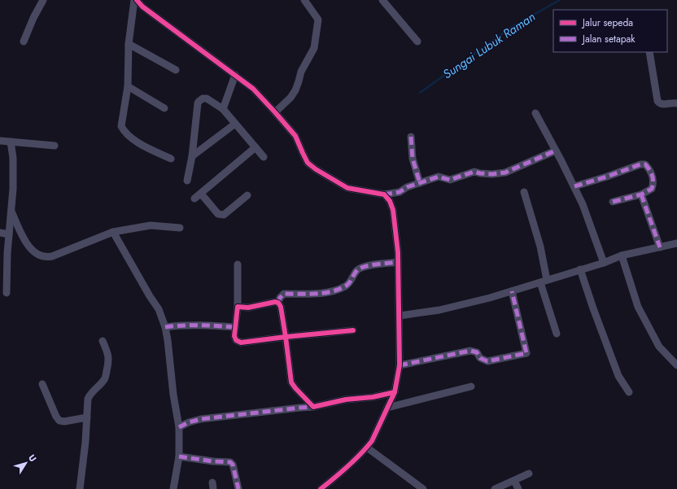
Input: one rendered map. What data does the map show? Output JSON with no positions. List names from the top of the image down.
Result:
{
  "water": ["Sungai Lubuk Raman"],
  "legend": ["Jalur sepeda", "Jalan setapak"],
  "north": "top right"
}
